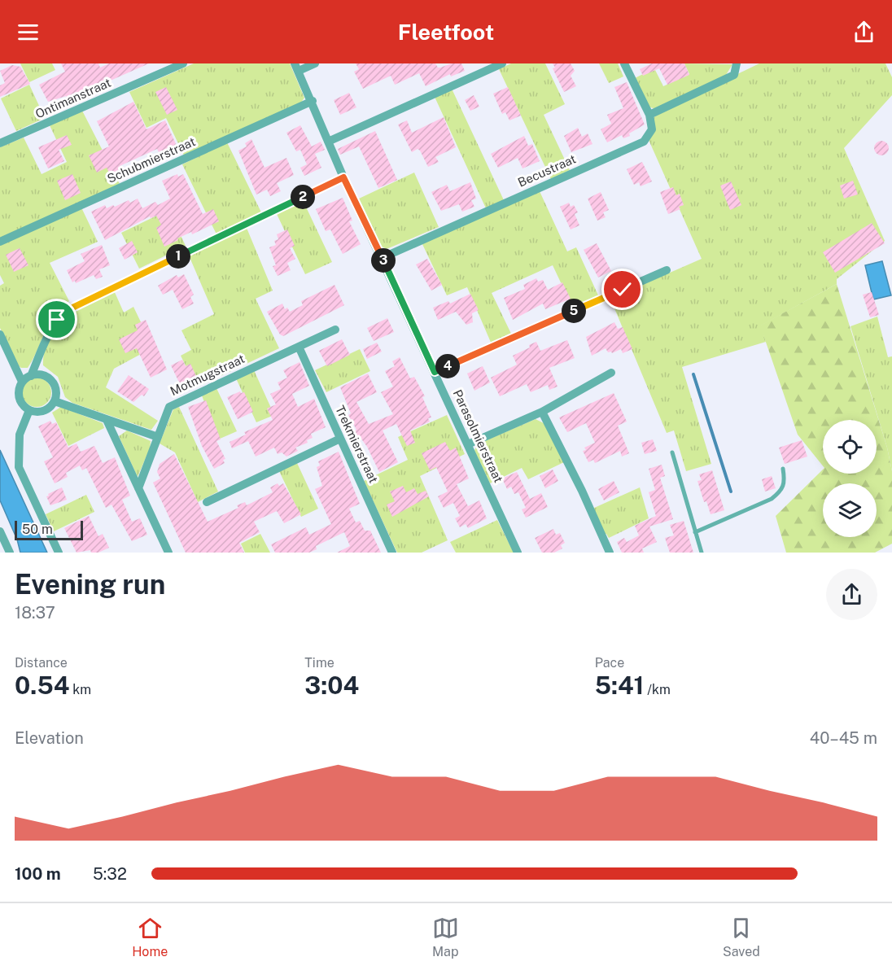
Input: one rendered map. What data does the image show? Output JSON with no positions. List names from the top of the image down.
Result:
{
  "streets": {
    "street": [
      "Ontimanstraat",
      "Schubmierstraat",
      "Becustraat",
      "Motmugstraat",
      "Parasolmierstraat",
      "Trekmierstraat"
    ]
  },
  "crossings": [
    ["Schubmierstraat", "Parasolmierstraat"],
    ["Becustraat", "Parasolmierstraat"],
    ["Motmugstraat", "Trekmierstraat"]
  ],
  "scale_bar": "50 m",
  "page": {
    "header": "Fleetfoot",
    "pins": [
      "2",
      "1",
      "3",
      "5",
      "4"
    ],
    "scale": "50 m",
    "heading": ["Evening run", "18:37"],
    "stats": [
      ["Distance", "0.54 km"],
      ["Time", "3:04"],
      ["Pace", "5:41 /km"]
    ],
    "chart": ["Elevation", "40–45 m"],
    "list": [
      {
        "name": "100 m",
        "note": "5:32"
      }
    ],
    "tabs": ["Home", "Map", "Saved"]
  }
}
